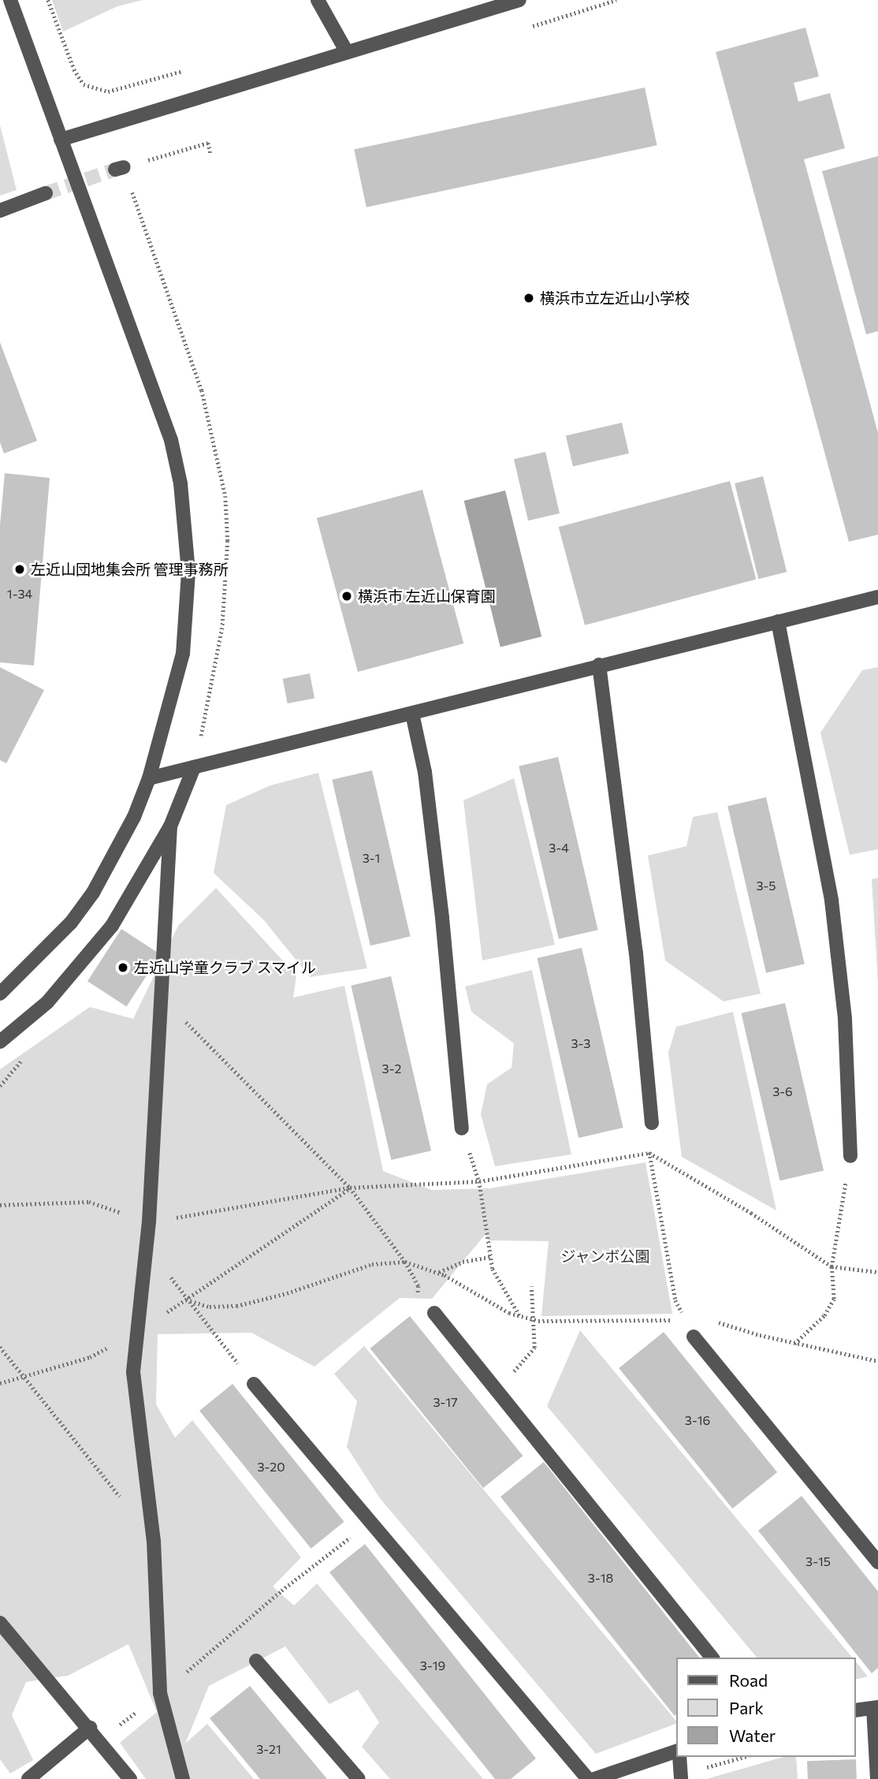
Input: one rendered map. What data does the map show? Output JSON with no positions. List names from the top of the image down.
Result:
{
  "parks": ["ジャンボ公園"],
  "places": [
    "横浜市立左近山小学校",
    "左近山団地集会所 管理事務所",
    "横浜市 左近山保育園",
    "左近山学童クラブ スマイル"
  ],
  "house_numbers": [
    "1-34",
    "3-4",
    "3-1",
    "3-5",
    "3-3",
    "3-2",
    "3-6",
    "3-17",
    "3-16",
    "3-20",
    "3-15",
    "3-18",
    "3-19",
    "3-21"
  ],
  "legend": ["Road", "Park", "Water"]
}
